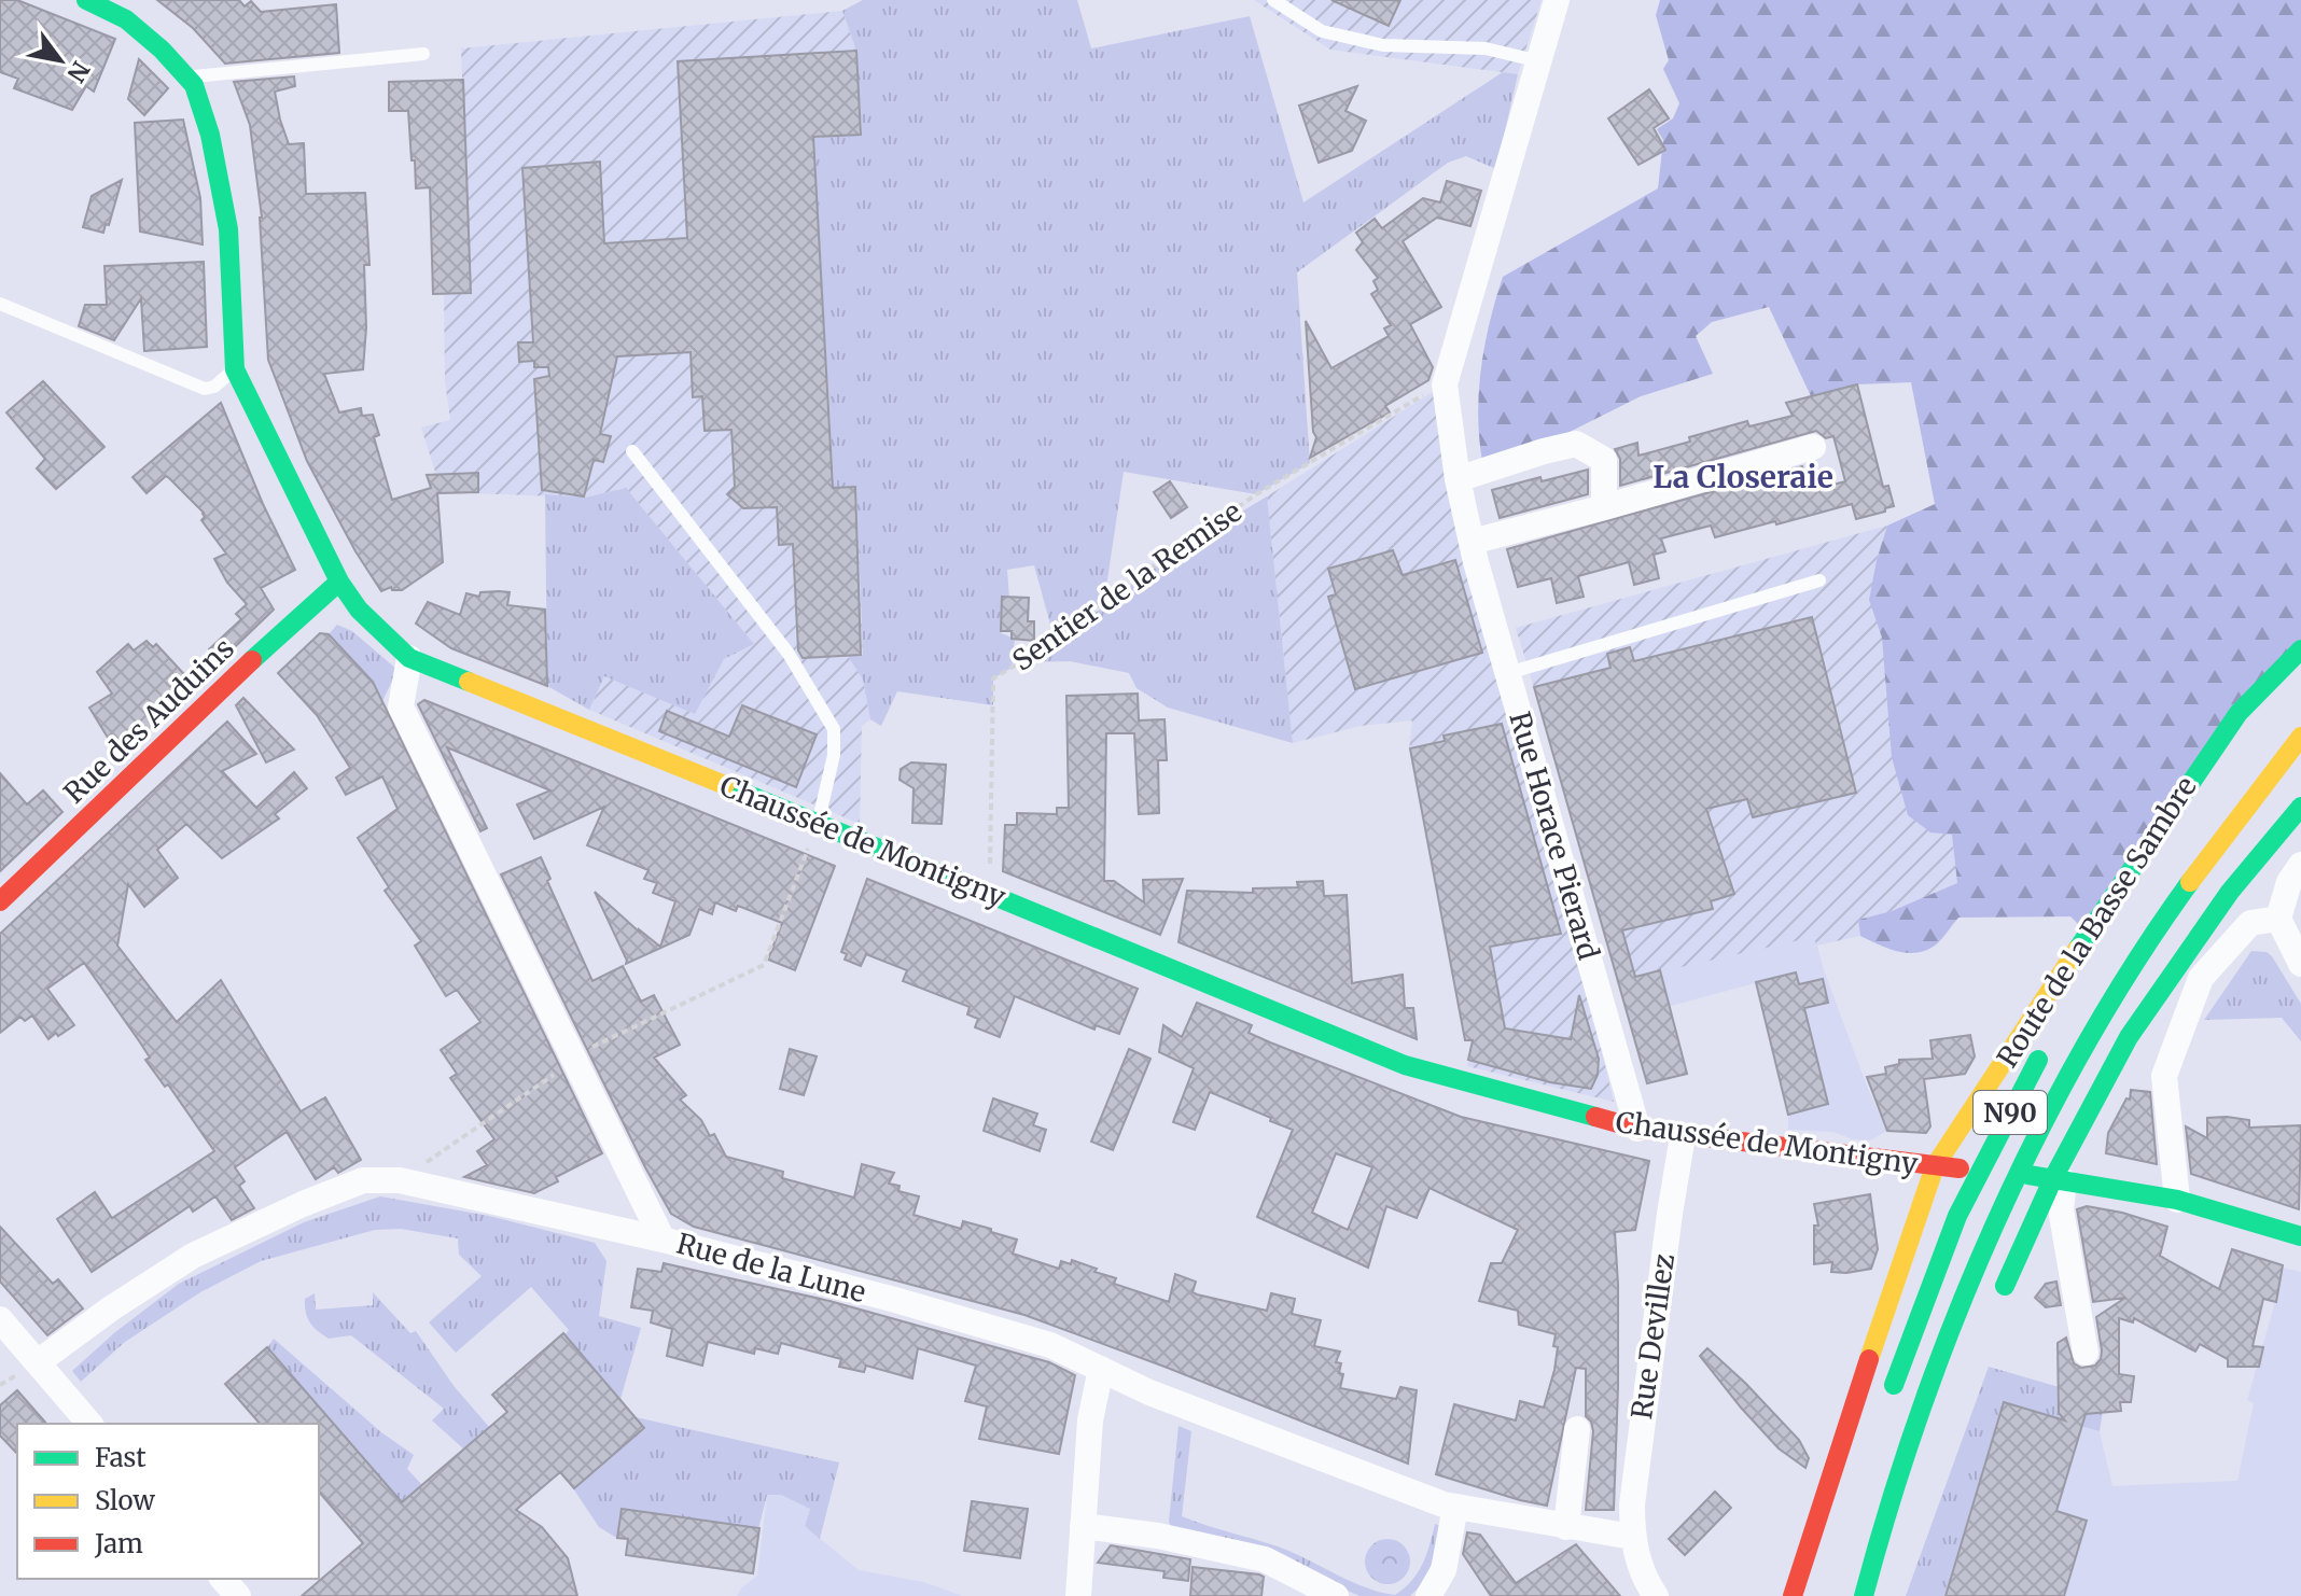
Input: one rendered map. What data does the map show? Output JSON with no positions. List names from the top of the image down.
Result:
{
  "streets": {
    "main road": [
      "Rue des Auduins",
      "Chaussée de Montigny",
      "Route de la Basse Sambre",
      "N90"
    ],
    "street": ["Rue Horace Pierard", "Rue de la Lune", "Rue Devillez"],
    "path": ["Sentier de la Remise"]
  },
  "crossings": [
    ["Sentier de la Remise", "Rue Horace Pierard"],
    ["Sentier de la Remise", "Chaussée de Montigny"],
    ["Rue des Auduins", "Chaussée de Montigny"],
    ["Rue Horace Pierard", "Chaussée de Montigny"],
    ["Chaussée de Montigny", "Rue de la Lune"],
    ["Chaussée de Montigny", "Rue Devillez"]
  ],
  "districts": ["La Closeraie"],
  "legend": ["Fast", "Slow", "Jam"],
  "north": "bottom right"
}
